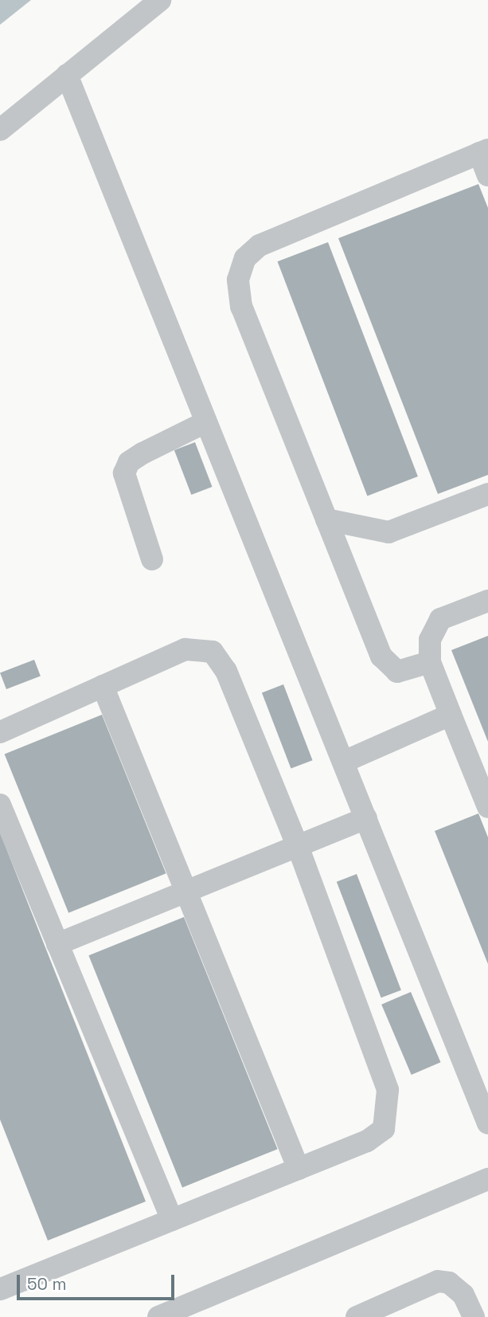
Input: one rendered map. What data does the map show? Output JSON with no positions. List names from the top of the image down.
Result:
{
  "scale_bar": "50 m"
}
